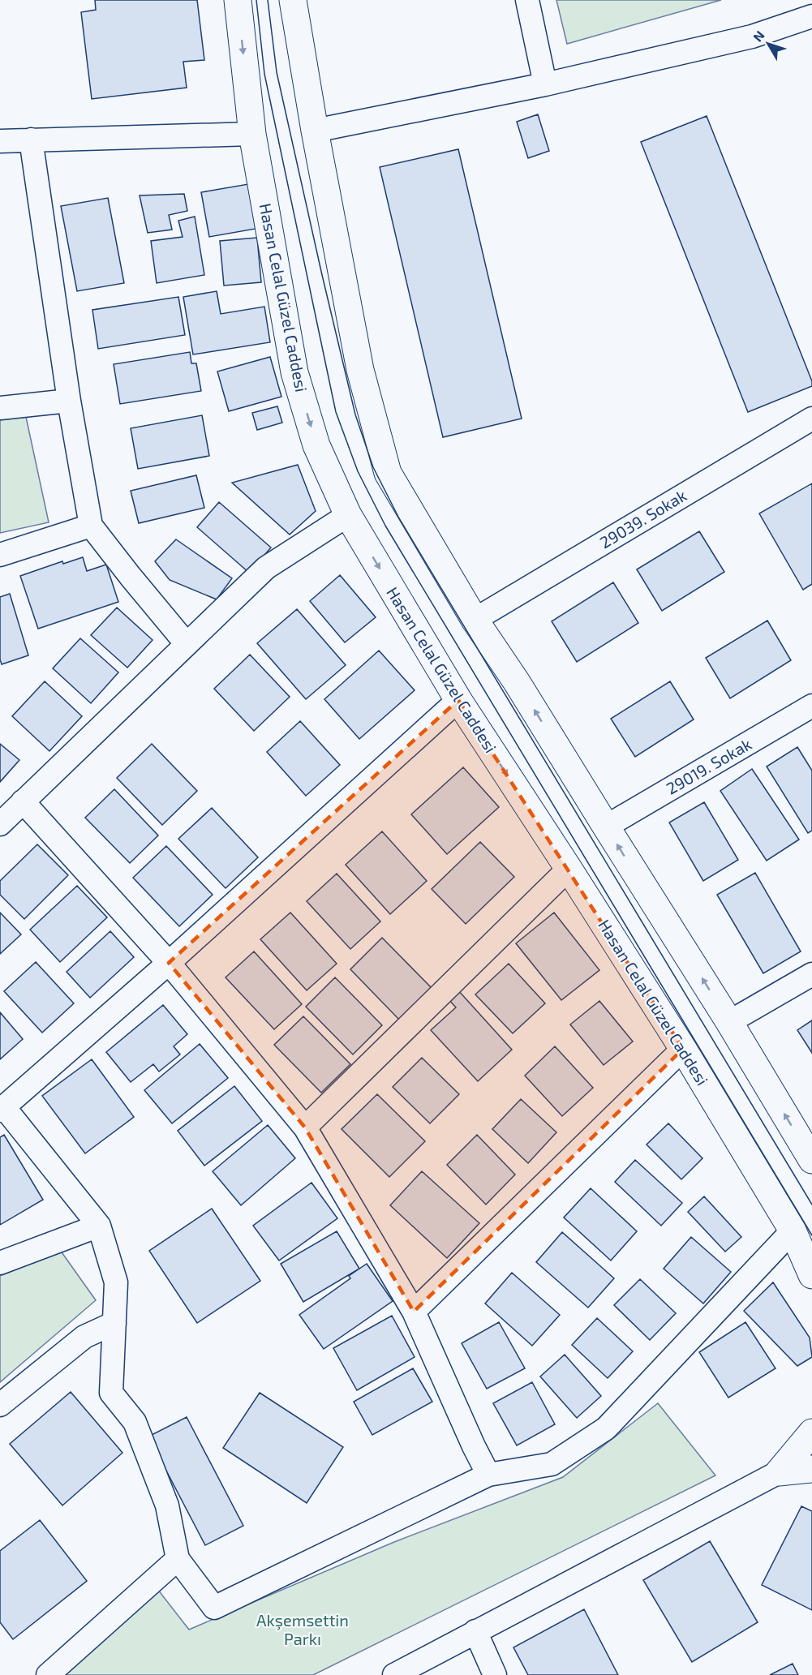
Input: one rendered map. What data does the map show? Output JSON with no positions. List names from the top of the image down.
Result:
{
  "streets": {
    "main road": ["Hasan Celal Güzel Caddesi"],
    "street": ["29039. Sokak", "29019. Sokak"]
  },
  "parks": ["Akşemsettin Parkı"],
  "north": "top left"
}
